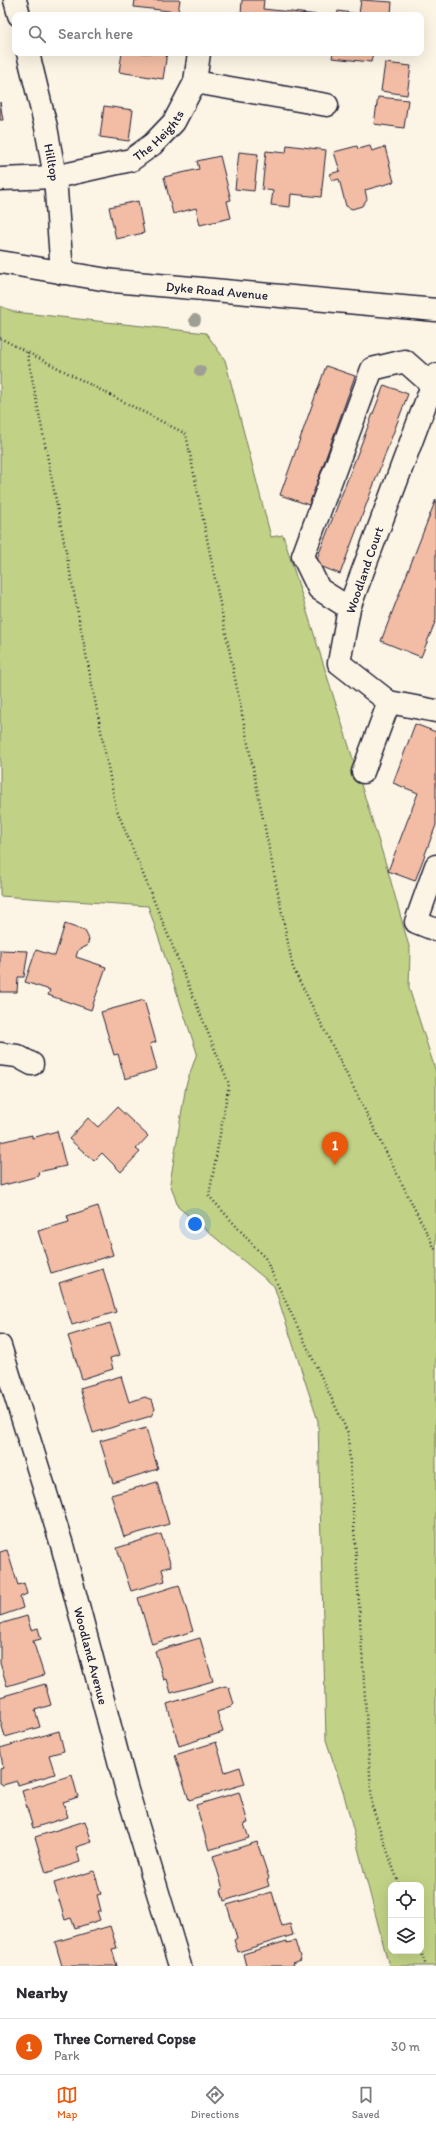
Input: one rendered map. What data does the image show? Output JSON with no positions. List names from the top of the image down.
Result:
{
  "streets": {
    "street": [
      "The Heights",
      "Hilltop",
      "Dyke Road Avenue",
      "Woodland Court",
      "Woodland Avenue"
    ]
  },
  "crossings": [
    ["The Heights", "Hilltop"],
    ["Hilltop", "Dyke Road Avenue"]
  ],
  "page": {
    "search": "Search here",
    "pins": "1",
    "heading": "Nearby",
    "list": [
      {
        "mark": "1",
        "name": "Three Cornered Copse",
        "note": "Park",
        "value": "30 m"
      }
    ],
    "nav": ["Map", "Directions", "Saved"]
  }
}
